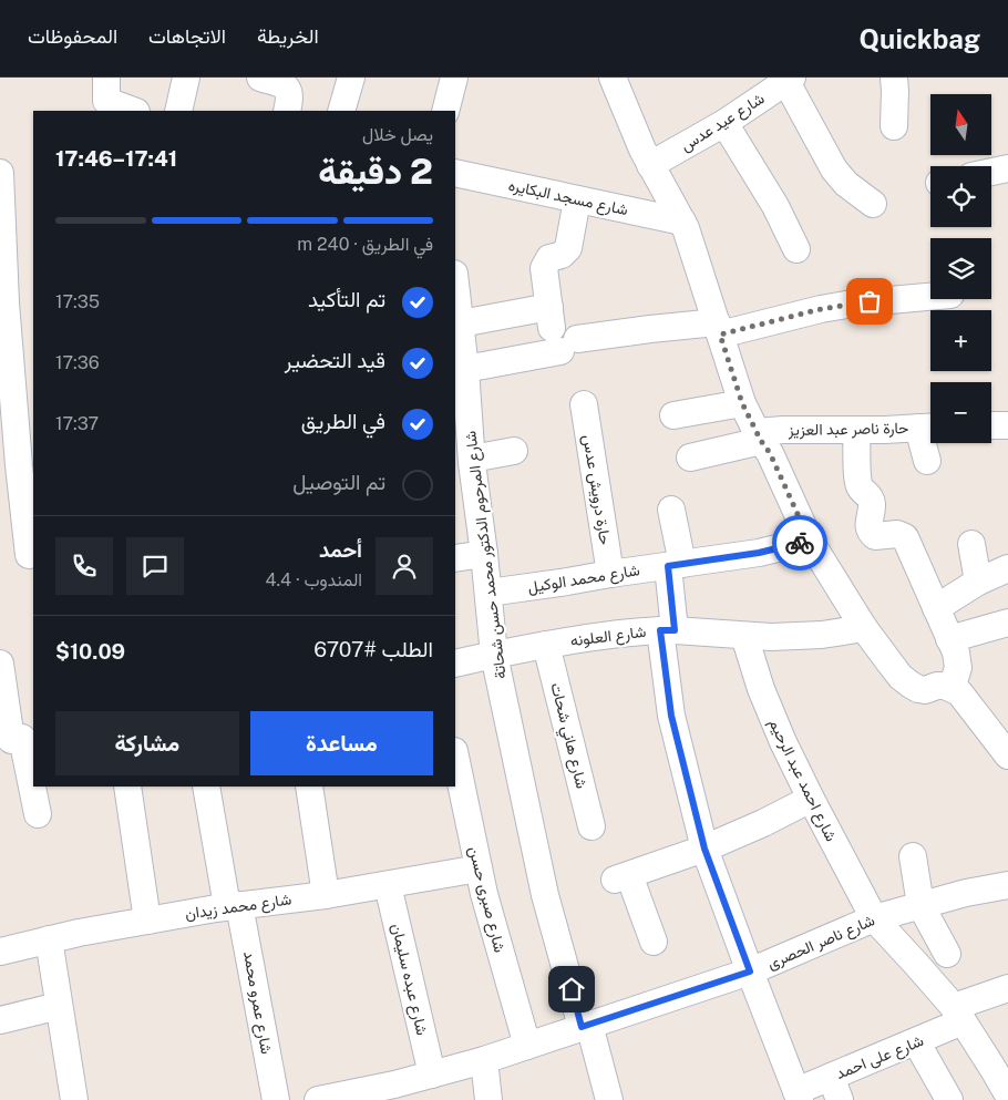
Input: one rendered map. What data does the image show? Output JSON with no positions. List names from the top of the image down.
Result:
{
  "streets": {
    "street": [
      "شارع عيد عدس",
      "شارع مسجد البكايره",
      "حارة ناصر عبد العزيز",
      "حارة درويش عدس",
      "شارع المرحوم الدكتور محمد حسن شحاتة",
      "شارع محمد الوكيل",
      "شارع العلونه",
      "شارع هاني شحات",
      "شارع احمد عبد الرحيم",
      "شارع صبرى حسن",
      "شارع محمد زيدان",
      "شارع ناصر الحصرى",
      "شارع عبده سليمان",
      "شارع عمرو محمد",
      "شارع على احمد"
    ]
  },
  "crossings": [
    ["حارة درويش عدس", "شارع محمد الوكيل"],
    ["شارع المرحوم الدكتور محمد حسن شحاتة", "شارع محمد الوكيل"],
    ["شارع المرحوم الدكتور محمد حسن شحاتة", "شارع العلونه"],
    ["شارع المرحوم الدكتور محمد حسن شحاتة", "شارع ناصر الحصرى"],
    ["شارع العلونه", "شارع هاني شحات"],
    ["شارع العلونه", "شارع احمد عبد الرحيم"],
    ["شارع احمد عبد الرحيم", "شارع ناصر الحصرى"],
    ["شارع احمد عبد الرحيم", "شارع على احمد"],
    ["شارع صبرى حسن", "شارع محمد زيدان"],
    ["شارع صبرى حسن", "شارع ناصر الحصرى"],
    ["شارع محمد زيدان", "شارع عبده سليمان"],
    ["شارع محمد زيدان", "شارع عمرو محمد"],
    ["شارع ناصر الحصرى", "شارع عبده سليمان"]
  ],
  "north": "top",
  "page": {
    "header": "Quickbag",
    "nav": ["الخريطة", "الاتجاهات", "المحفوظات"],
    "map_buttons": ["+", "−"],
    "heading": ["2 دقيقة", "يصل خلال", "17:41–17:46"],
    "panel": [
      "أحمد",
      "المندوب · 4.4",
      "الطلب #6707",
      "$10.09"
    ],
    "bar": "في الطريق · 240 m",
    "list": [
      ["تم التأكيد", "17:35"],
      ["قيد التحضير", "17:36"],
      ["في الطريق", "17:37"],
      "تم التوصيل"
    ],
    "buttons": ["مساعدة", "مشاركة"]
  }
}
